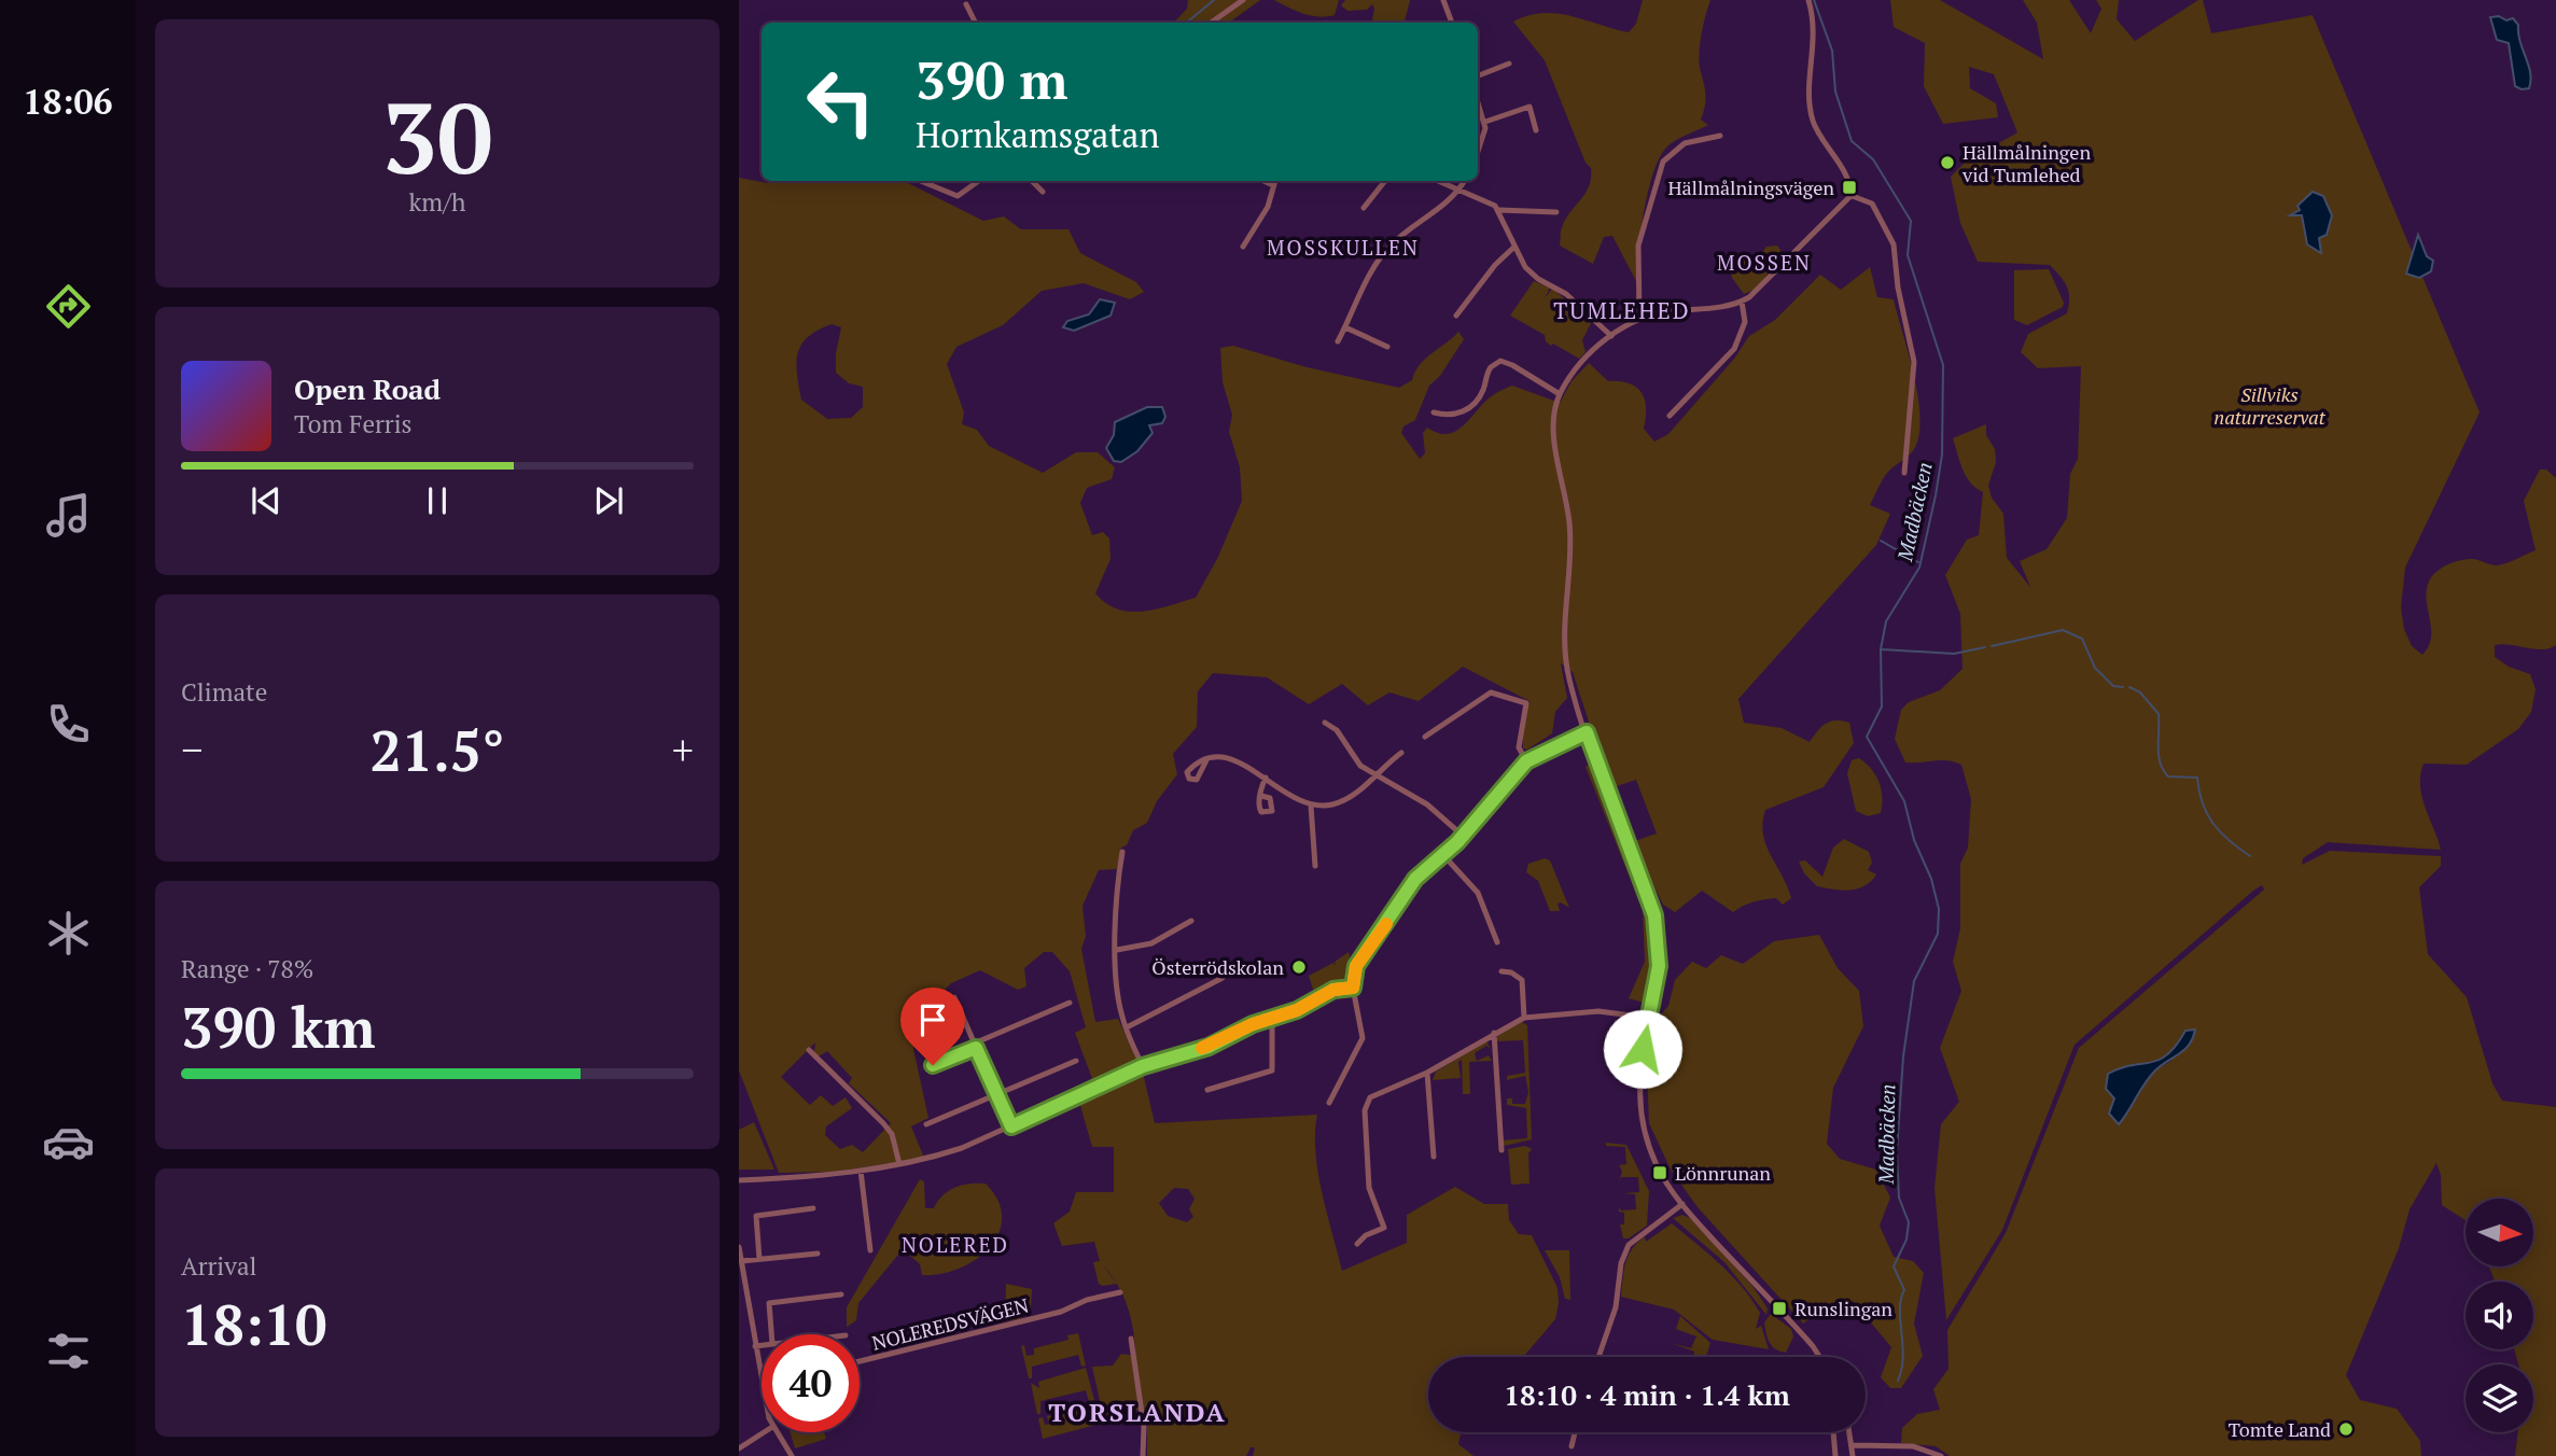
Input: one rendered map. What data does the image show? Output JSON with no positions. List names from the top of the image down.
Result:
{
  "streets": {
    "street": ["NOLEREDSVÄGEN"]
  },
  "districts": [
    "MOSSKULLEN",
    "MOSSEN",
    "TUMLEHED",
    "NOLERED",
    "TORSLANDA"
  ],
  "water": ["Madbäcken"],
  "parks": ["Sillviks naturreservat"],
  "places": {
    "other": ["Hällmålningen vid Tumlehed", "Österrödskolan", "Tomte Land"],
    "transit": ["Hällmålningsvägen", "Lönnrunan", "Runslingan"]
  },
  "north": "right",
  "page": {
    "tabs": "18:06",
    "tile": [
      ["30", "km/h"],
      "Climate",
      ["Range · 78%", "390 km"],
      ["Arrival", "18:10"]
    ],
    "turn": ["390 m", "Hornkamsgatan"],
    "song": ["Open Road", "Tom Ferris"],
    "heat": ["−", "21.5°", "+"],
    "limit": "40",
    "trip": "18:10 · 4 min · 1.4 km"
  }
}
